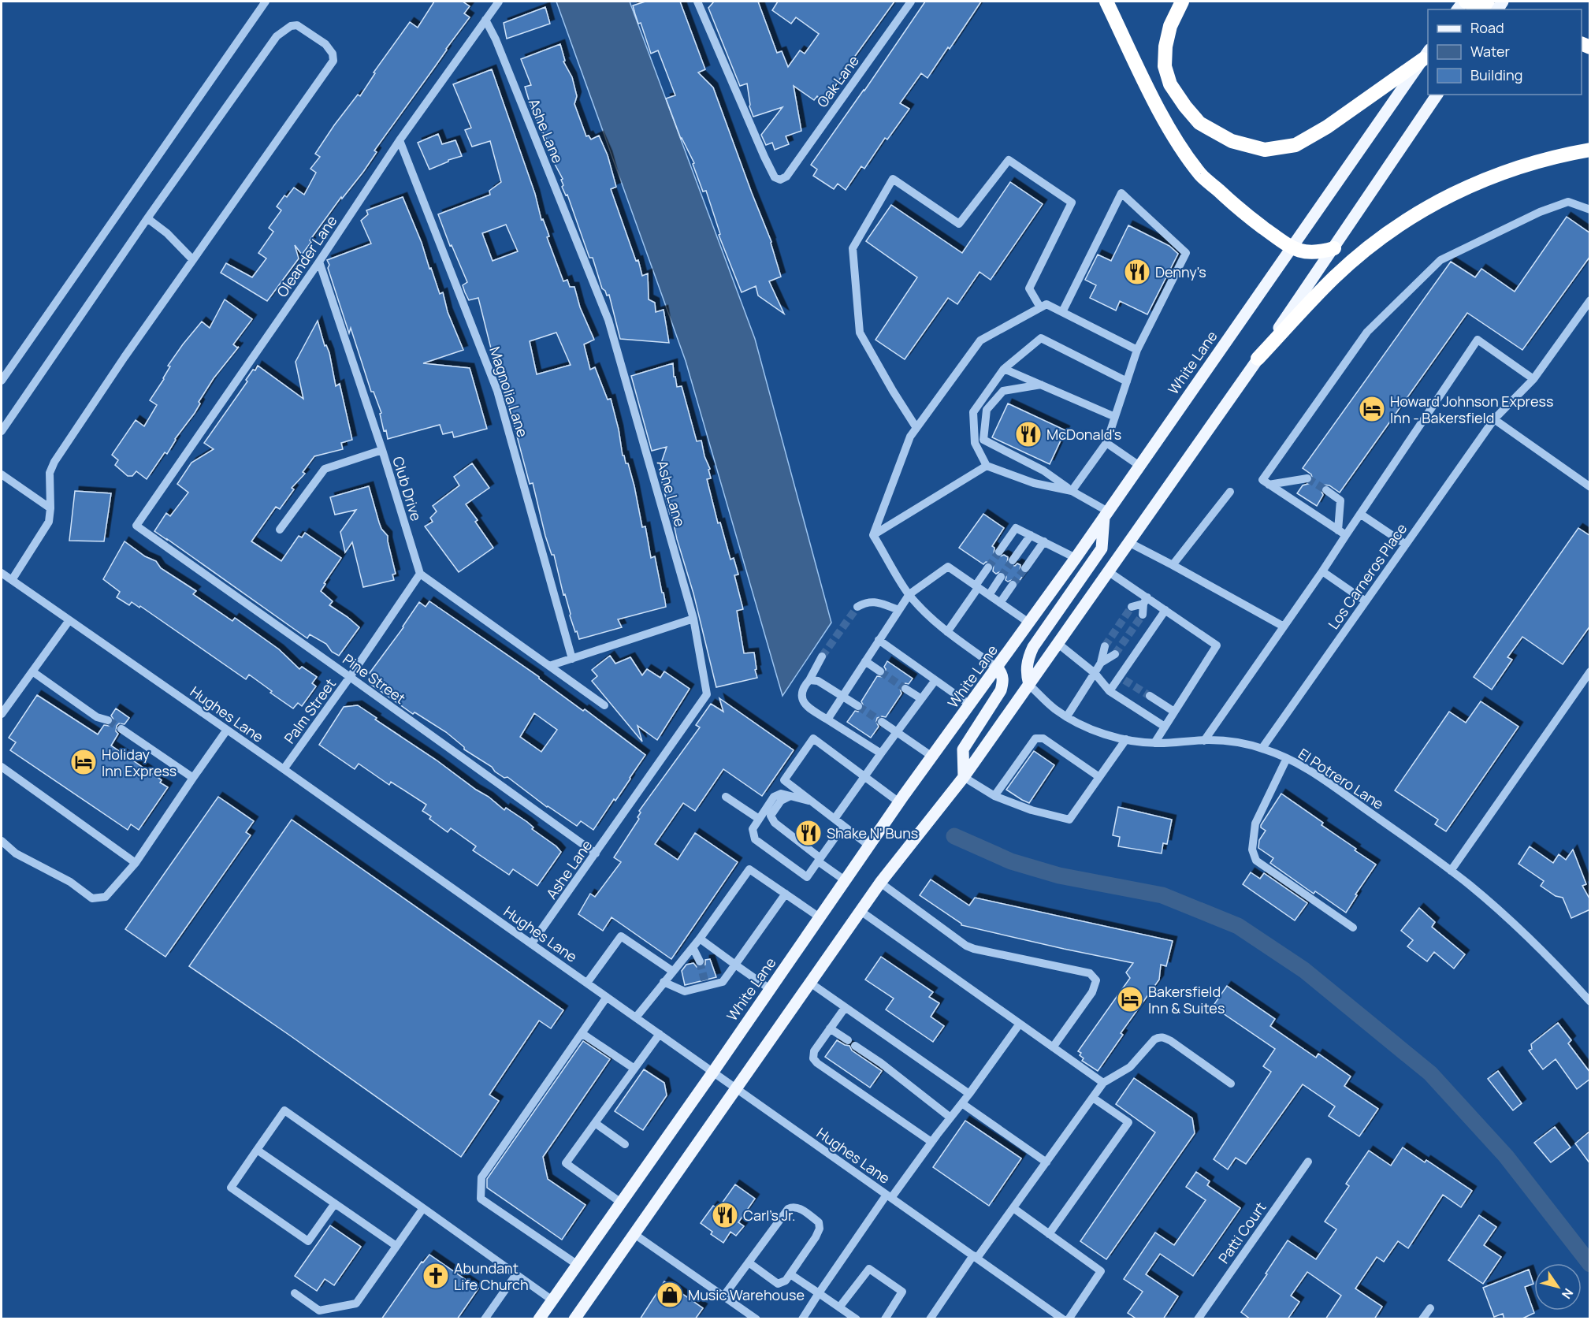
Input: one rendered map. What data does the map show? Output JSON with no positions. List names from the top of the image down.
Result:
{
  "streets": {
    "main road": ["White Lane"],
    "street": [
      "Oak Lane",
      "Ashe Lane",
      "Oleander Lane",
      "Magnolia Lane",
      "Club Drive",
      "Los Carneros Place",
      "Pine Street",
      "Palm Street",
      "Hughes Lane",
      "El Potrero Lane",
      "Patti Court"
    ]
  },
  "crossings": [
    ["Ashe Lane", "Oleander Lane"],
    ["Ashe Lane", "Pine Street"],
    ["Ashe Lane", "Hughes Lane"],
    ["Oleander Lane", "Magnolia Lane"],
    ["Oleander Lane", "Club Drive"],
    ["Oleander Lane", "Pine Street"],
    ["White Lane", "Hughes Lane"],
    ["Club Drive", "Palm Street"],
    ["Los Carneros Place", "El Potrero Lane"],
    ["Pine Street", "Palm Street"],
    ["Palm Street", "Hughes Lane"]
  ],
  "places": {
    "restaurant": [
      "Denny's",
      "McDonald's",
      "Shake N' Buns",
      "Carl's Jr."
    ],
    "hotel": ["Howard Johnson Express Inn - Bakersfield", "Holiday Inn Express", "Bakersfield Inn & Suites"],
    "church": ["Abundant Life Church"],
    "shop": ["Music Warehouse"]
  },
  "legend": ["Road", "Water", "Building"],
  "north": "bottom right"
}
